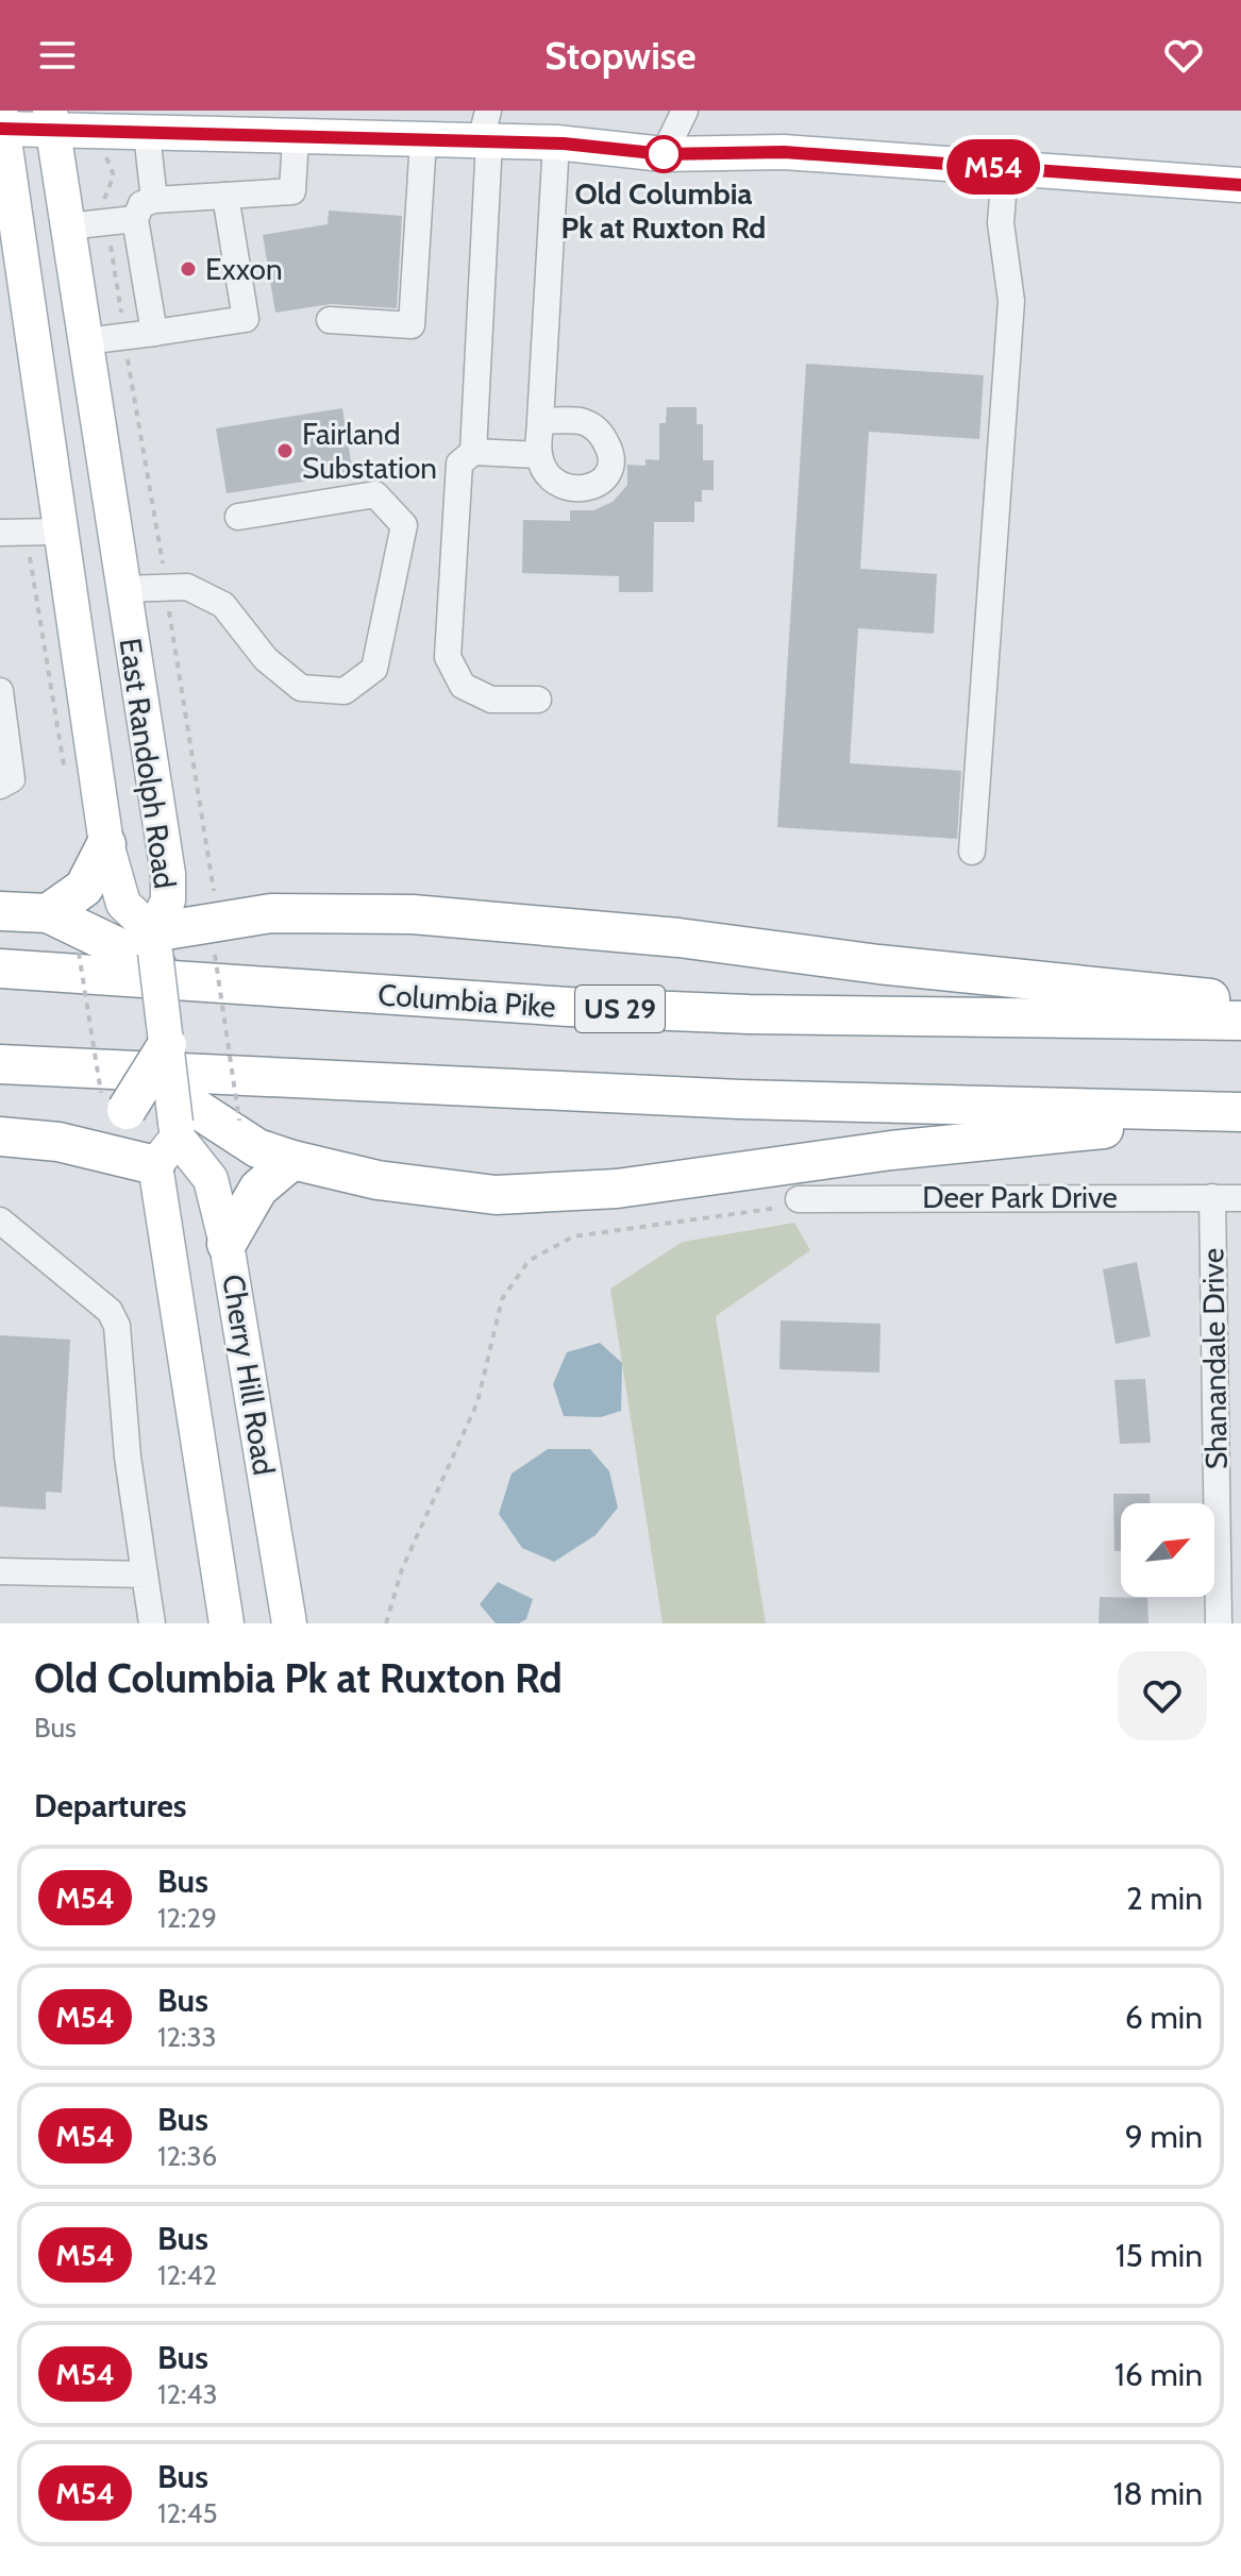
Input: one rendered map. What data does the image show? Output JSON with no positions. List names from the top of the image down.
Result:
{
  "streets": {
    "highway": ["Columbia Pike", "US 29"],
    "main road": ["East Randolph Road", "Cherry Hill Road"],
    "street": ["Deer Park Drive", "Shanandale Drive"]
  },
  "crossings": [
    ["East Randolph Road", "Cherry Hill Road"],
    ["Deer Park Drive", "Shanandale Drive"]
  ],
  "places": ["Old Columbia Pk at Ruxton Rd", "Exxon", "Fairland Substation"],
  "lines": ["bus line M54"],
  "north": "top right",
  "page": {
    "header": "Stopwise",
    "on_map": "M54",
    "heading": [
      ["Old Columbia Pk at Ruxton Rd", "Bus"],
      "Departures"
    ],
    "list": [
      {
        "mark": "M54",
        "name": "Bus",
        "note": "12:29",
        "value": "2 min"
      },
      {
        "mark": "M54",
        "name": "Bus",
        "note": "12:33",
        "value": "6 min"
      },
      {
        "mark": "M54",
        "name": "Bus",
        "note": "12:36",
        "value": "9 min"
      },
      {
        "mark": "M54",
        "name": "Bus",
        "note": "12:42",
        "value": "15 min"
      },
      {
        "mark": "M54",
        "name": "Bus",
        "note": "12:43",
        "value": "16 min"
      },
      {
        "mark": "M54",
        "name": "Bus",
        "note": "12:45",
        "value": "18 min"
      }
    ]
  }
}
